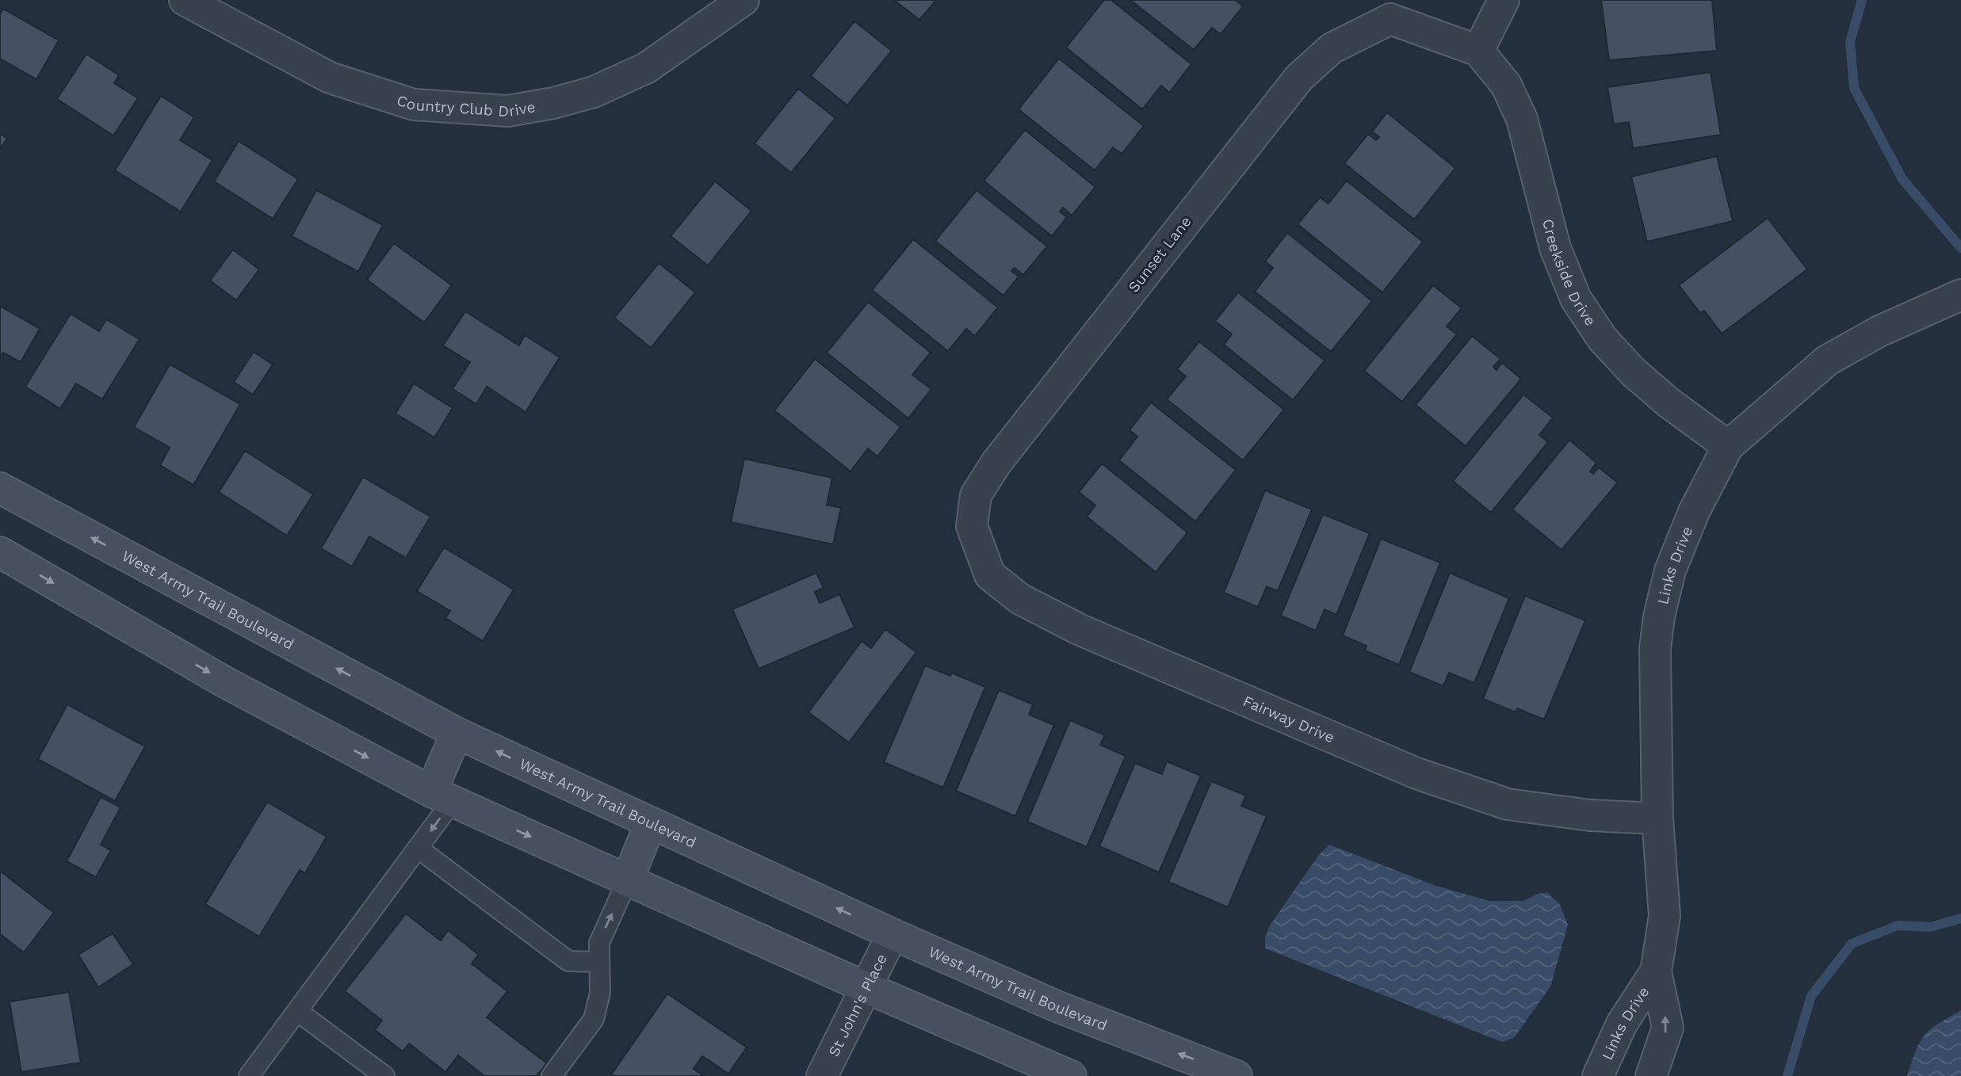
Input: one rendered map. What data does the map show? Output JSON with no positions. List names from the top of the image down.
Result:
{
  "streets": {
    "main road": ["West Army Trail Boulevard"],
    "street": [
      "Country Club Drive",
      "Sunset Lane",
      "Creekside Drive",
      "Links Drive",
      "Fairway Drive",
      "St John's Place"
    ]
  },
  "crossings": [
    ["Sunset Lane", "Fairway Drive"],
    ["Creekside Drive", "Links Drive"],
    ["Links Drive", "Fairway Drive"],
    ["West Army Trail Boulevard", "St John's Place"]
  ]
}
